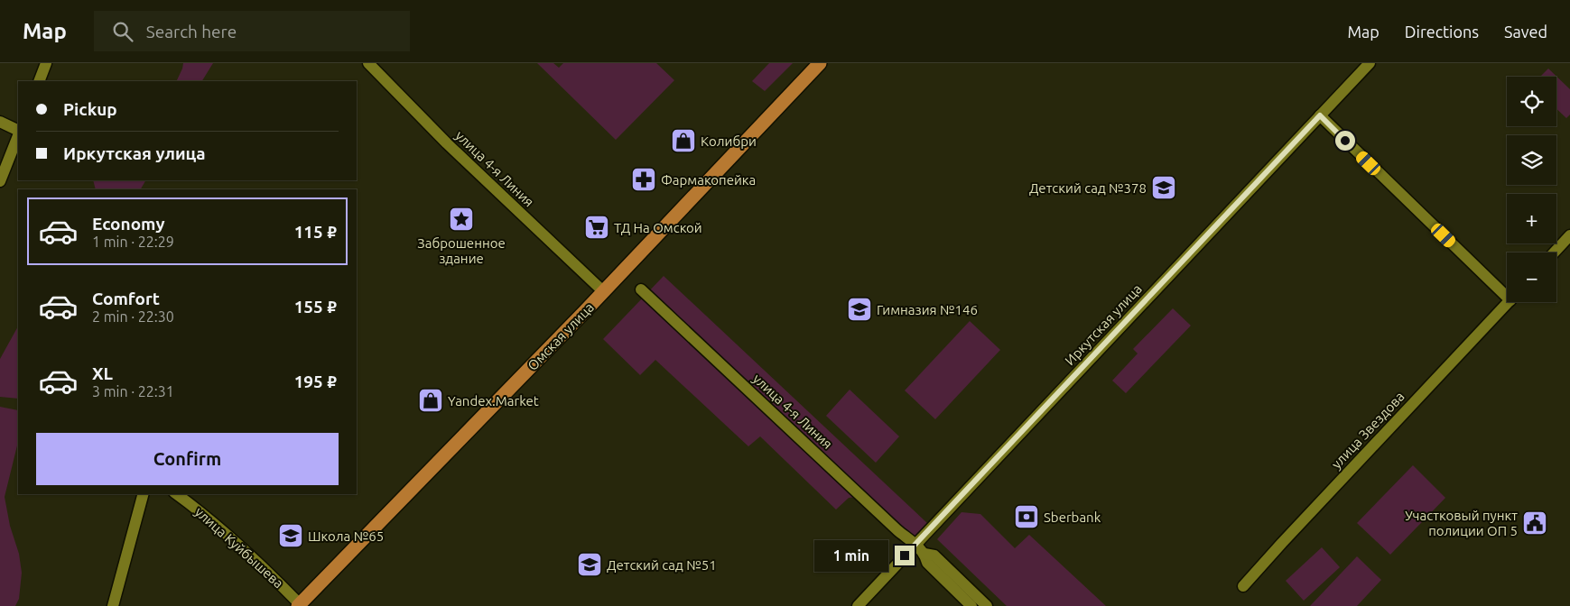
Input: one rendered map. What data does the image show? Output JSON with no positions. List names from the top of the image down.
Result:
{
  "streets": {
    "main road": ["Омская улица"],
    "street": [
      "улица 4-я Линия",
      "Иркутская улица",
      "улица Звездова",
      "улица Куйбышева"
    ]
  },
  "crossings": [
    ["улица 4-я Линия", "Иркутская улица"],
    ["улица 4-я Линия", "Омская улица"],
    ["Омская улица", "улица Куйбышева"]
  ],
  "places": {
    "shop": ["Колибри", "Yandex.Market"],
    "pharmacy": ["Фармакопейка"],
    "school or university": [
      "Детский сад №378",
      "Гимназия №146",
      "Школа №65",
      "Детский сад №51"
    ],
    "place": ["Заброшенное здание"],
    "supermarket": ["ТД На Омской"],
    "bank": ["Sberbank"],
    "public building": ["Участковый пункт полиции ОП 5"]
  },
  "page": {
    "header": "Map",
    "search": "Search here",
    "nav": ["Map", "Directions", "Saved"],
    "map_buttons": ["+", "−"],
    "banner": ["Pickup", "Иркутская улица"],
    "list": [
      {
        "name": "Economy",
        "note": "1 min · 22:29",
        "value": "115 ₽"
      },
      {
        "name": "Comfort",
        "note": "2 min · 22:30",
        "value": "155 ₽"
      },
      {
        "name": "XL",
        "note": "3 min · 22:31",
        "value": "195 ₽"
      }
    ],
    "buttons": "Confirm",
    "bubble": "1 min"
  }
}
